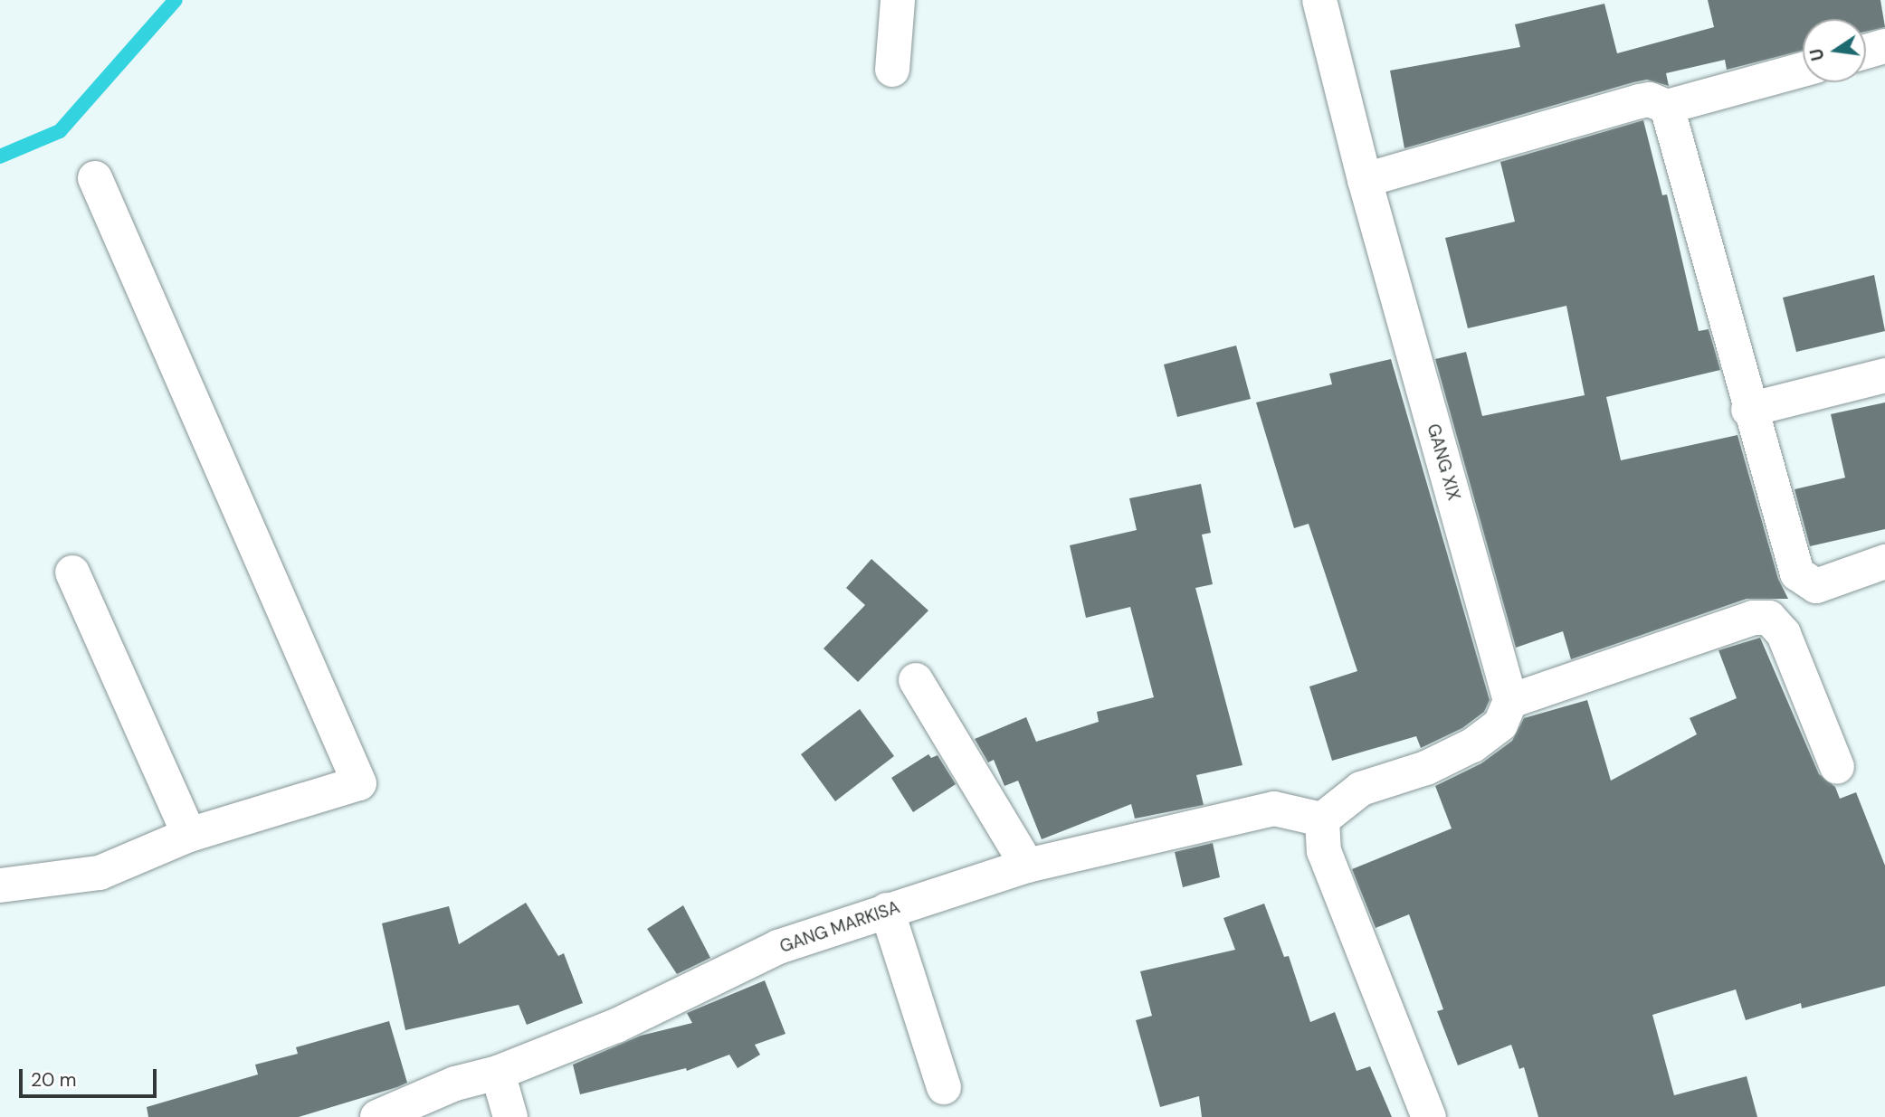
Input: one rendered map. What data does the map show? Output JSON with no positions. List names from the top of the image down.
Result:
{
  "streets": {
    "street": ["GANG XIX", "GANG MARKISA"]
  },
  "scale_bar": "20 m",
  "north": "left"
}
